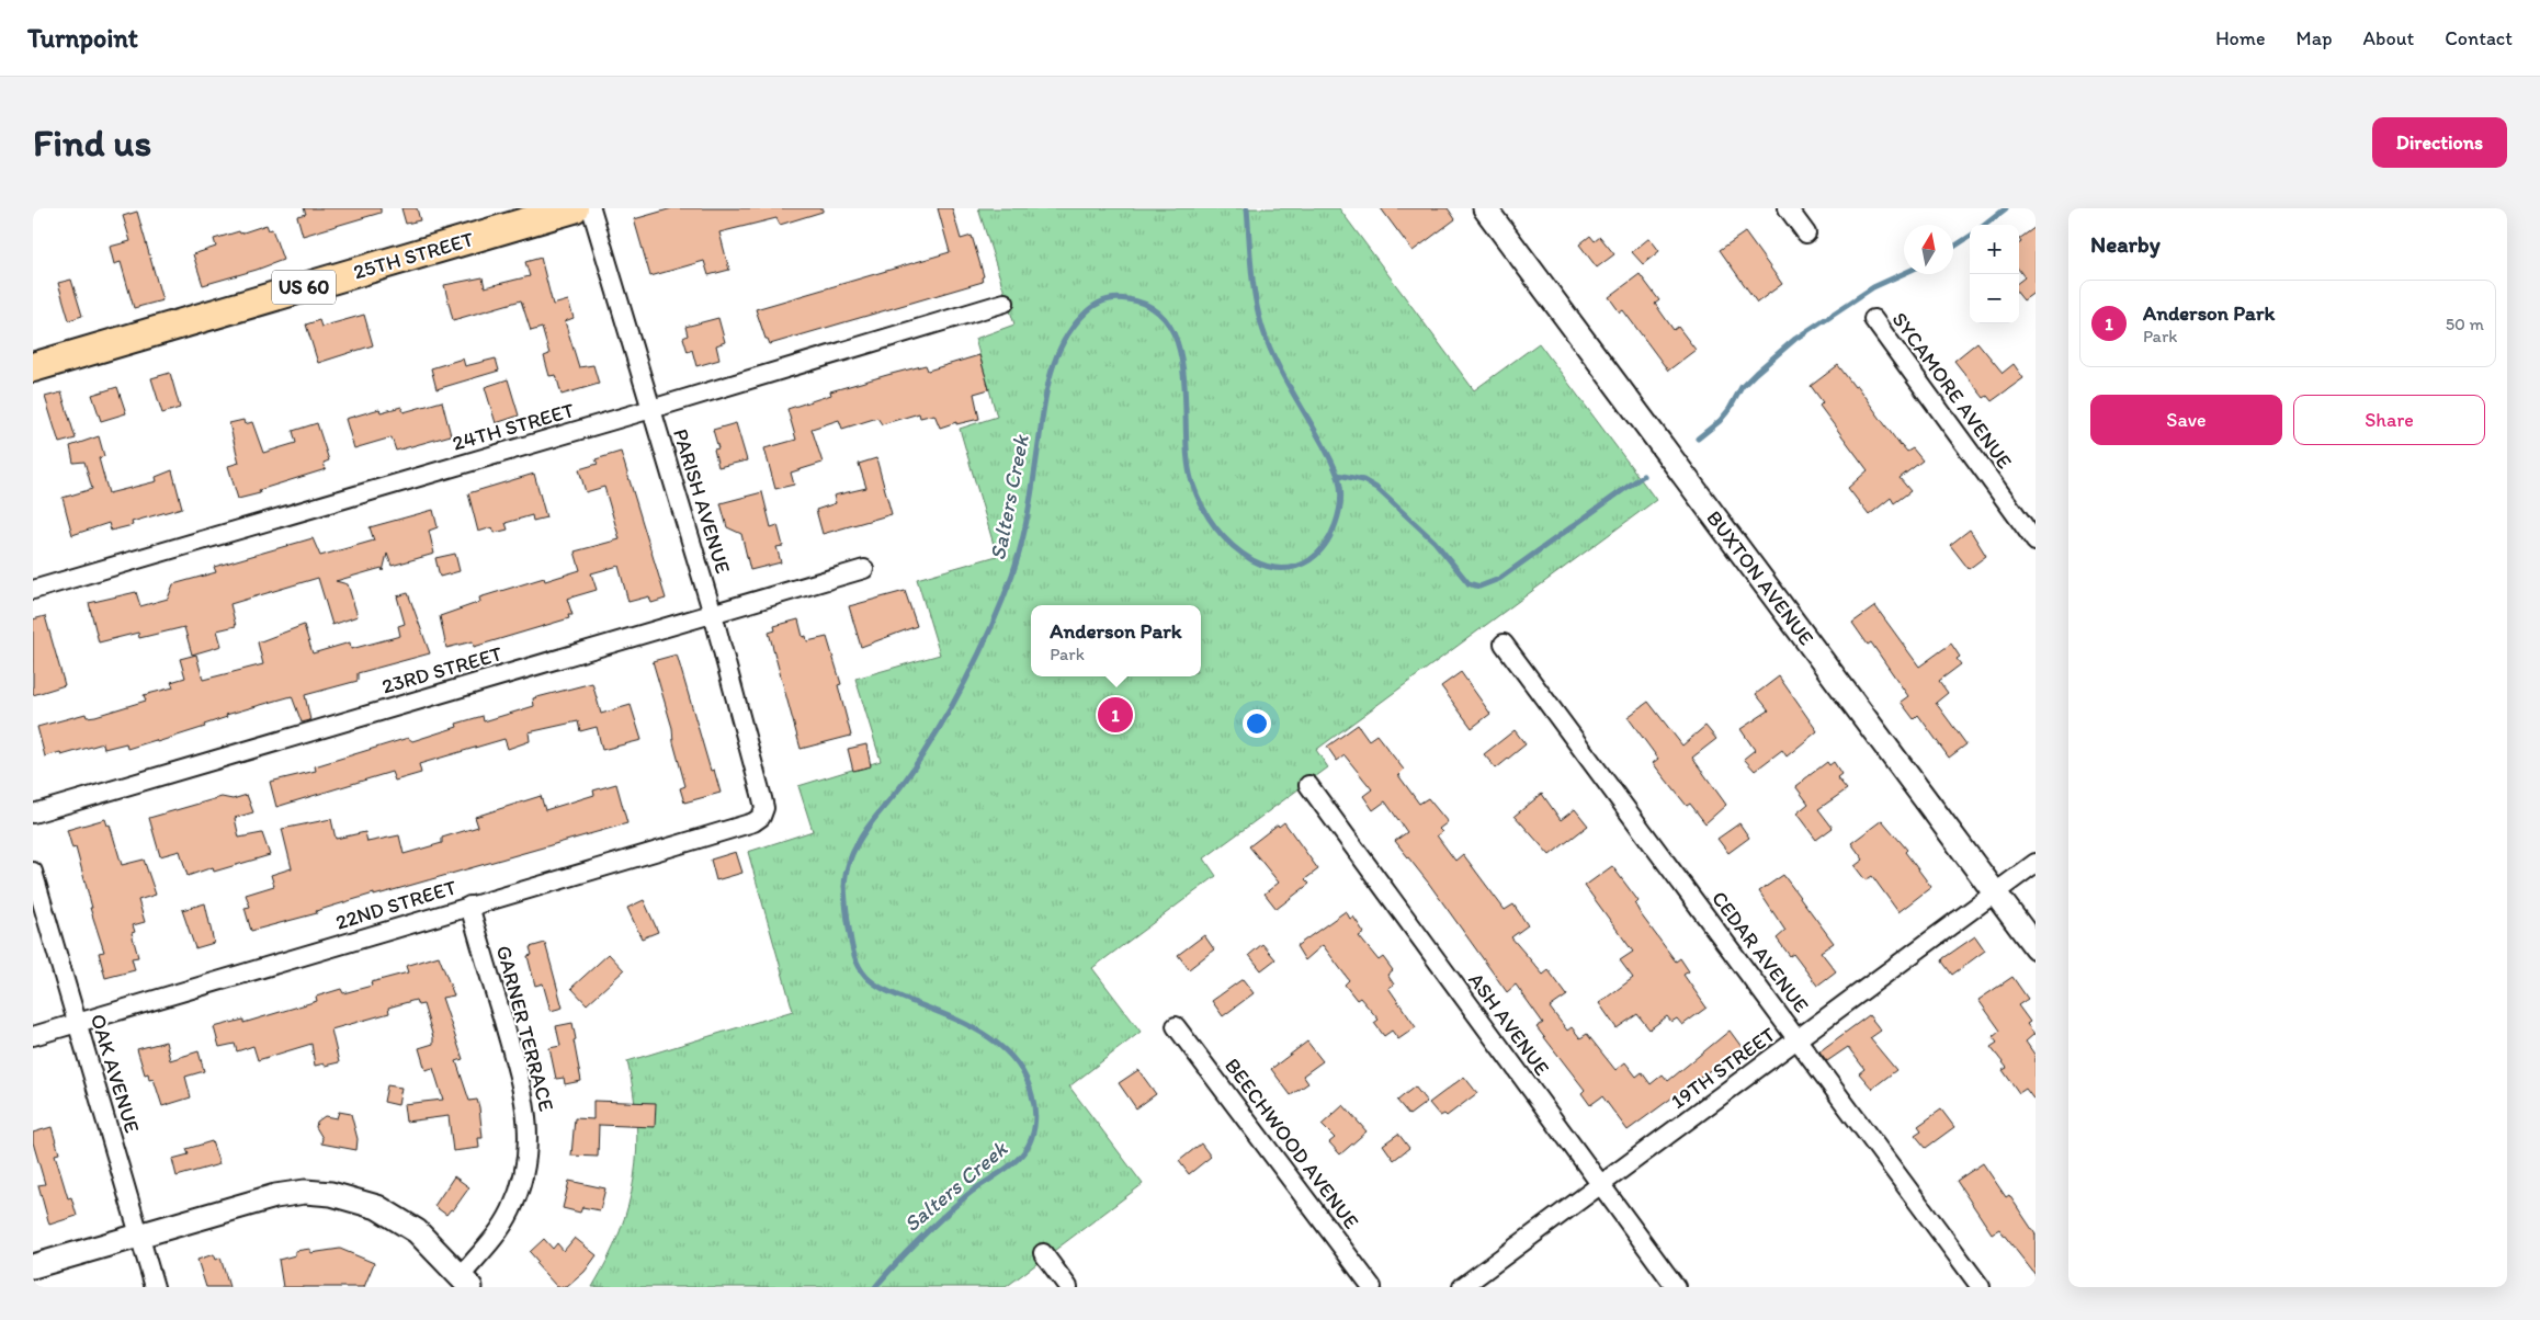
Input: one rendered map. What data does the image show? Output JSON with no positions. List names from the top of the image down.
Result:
{
  "streets": {
    "main road": ["25TH STREET", "US 60"],
    "street": [
      "SYCAMORE AVENUE",
      "24TH STREET",
      "PARISH AVENUE",
      "BUXTON AVENUE",
      "23RD STREET",
      "22ND STREET",
      "CEDAR AVENUE",
      "ASH AVENUE",
      "GARNER TERRACE",
      "19TH STREET",
      "OAK AVENUE",
      "BEECHWOOD AVENUE"
    ]
  },
  "crossings": [
    ["24TH STREET", "PARISH AVENUE"],
    ["PARISH AVENUE", "23RD STREET"],
    ["PARISH AVENUE", "22ND STREET"],
    ["BUXTON AVENUE", "19TH STREET"],
    ["22ND STREET", "GARNER TERRACE"],
    ["22ND STREET", "OAK AVENUE"],
    ["CEDAR AVENUE", "19TH STREET"],
    ["ASH AVENUE", "19TH STREET"]
  ],
  "water": ["Salters Creek"],
  "north": "top",
  "page": {
    "header": "Turnpoint",
    "nav": [
      "Home",
      "Map",
      "About",
      "Contact"
    ],
    "buttons": [
      "Directions",
      ["Save", "Share"]
    ],
    "title": "Find us",
    "heading": "Nearby",
    "map_buttons": ["+", "−"],
    "list": [
      {
        "mark": "1",
        "name": "Anderson Park",
        "note": "Park",
        "value": "50 m"
      }
    ],
    "popup": ["Anderson Park", "Park"],
    "pins": "1"
  }
}
